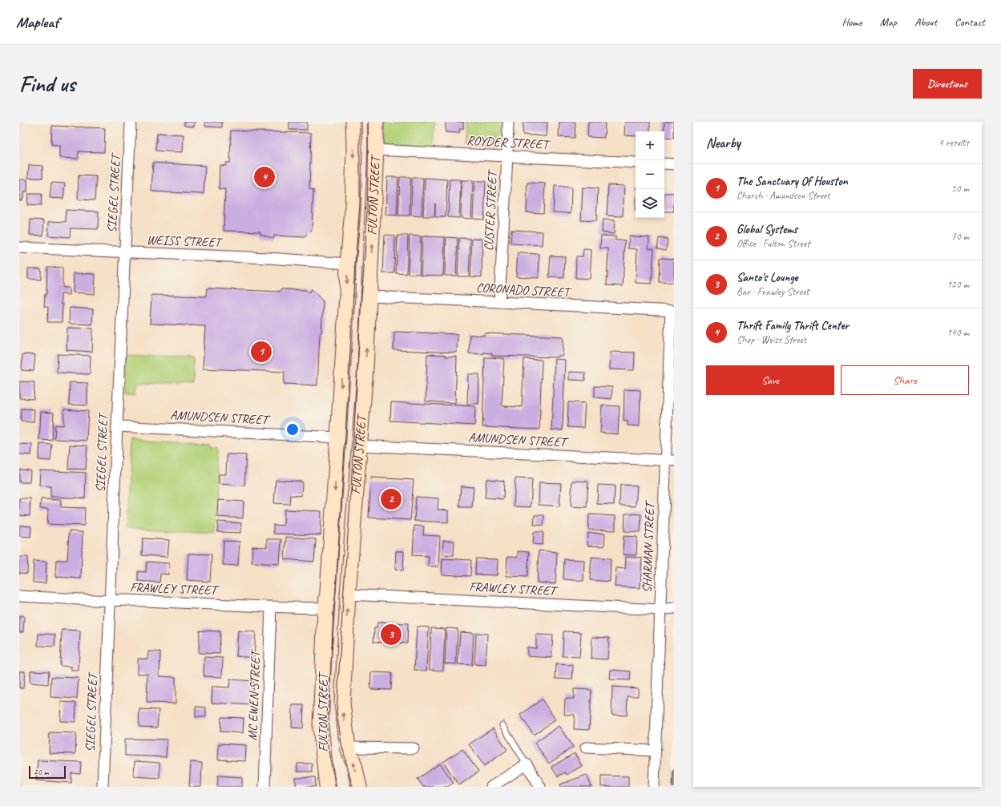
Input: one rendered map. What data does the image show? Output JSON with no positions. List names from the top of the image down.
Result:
{
  "streets": {
    "main road": ["FULTON STREET"],
    "street": [
      "ROYDER STREET",
      "SIEGEL STREET",
      "CUSTER STREET",
      "WEISS STREET",
      "CORONADO STREET",
      "AMUNDSEN STREET",
      "SHARMAN STREET",
      "FRAWLEY STREET",
      "MC EWEN STREET"
    ]
  },
  "crossings": [
    ["ROYDER STREET", "FULTON STREET"],
    ["ROYDER STREET", "CUSTER STREET"],
    ["SIEGEL STREET", "WEISS STREET"],
    ["SIEGEL STREET", "AMUNDSEN STREET"],
    ["SIEGEL STREET", "FRAWLEY STREET"],
    ["FULTON STREET", "WEISS STREET"],
    ["FULTON STREET", "CORONADO STREET"],
    ["FULTON STREET", "AMUNDSEN STREET"],
    ["FULTON STREET", "FRAWLEY STREET"],
    ["CUSTER STREET", "CORONADO STREET"],
    ["CORONADO STREET", "SHARMAN STREET"],
    ["AMUNDSEN STREET", "SHARMAN STREET"],
    ["SHARMAN STREET", "FRAWLEY STREET"],
    ["FRAWLEY STREET", "MC EWEN STREET"]
  ],
  "scale_bar": "20 m",
  "page": {
    "header": "Mapleaf",
    "nav": [
      "Home",
      "Map",
      "About",
      "Contact"
    ],
    "buttons": [
      "Directions",
      ["Save", "Share"]
    ],
    "title": "Find us",
    "heading": ["Nearby", "4 results"],
    "map_buttons": ["+", "−"],
    "list": [
      {
        "mark": "1",
        "name": "The Sanctuary Of Houston",
        "note": "Church · Amundsen Street",
        "value": "50 m"
      },
      {
        "mark": "2",
        "name": "Global Systems",
        "note": "Office · Fulton Street",
        "value": "70 m"
      },
      {
        "mark": "3",
        "name": "Santo's Lounge",
        "note": "Bar · Frawley Street",
        "value": "120 m"
      },
      {
        "mark": "4",
        "name": "Thrift Family Thrift Center",
        "note": "Shop · Weiss Street",
        "value": "140 m"
      }
    ],
    "pins": [
      "4",
      "1",
      "2",
      "3"
    ],
    "scale": "20 m"
  }
}
